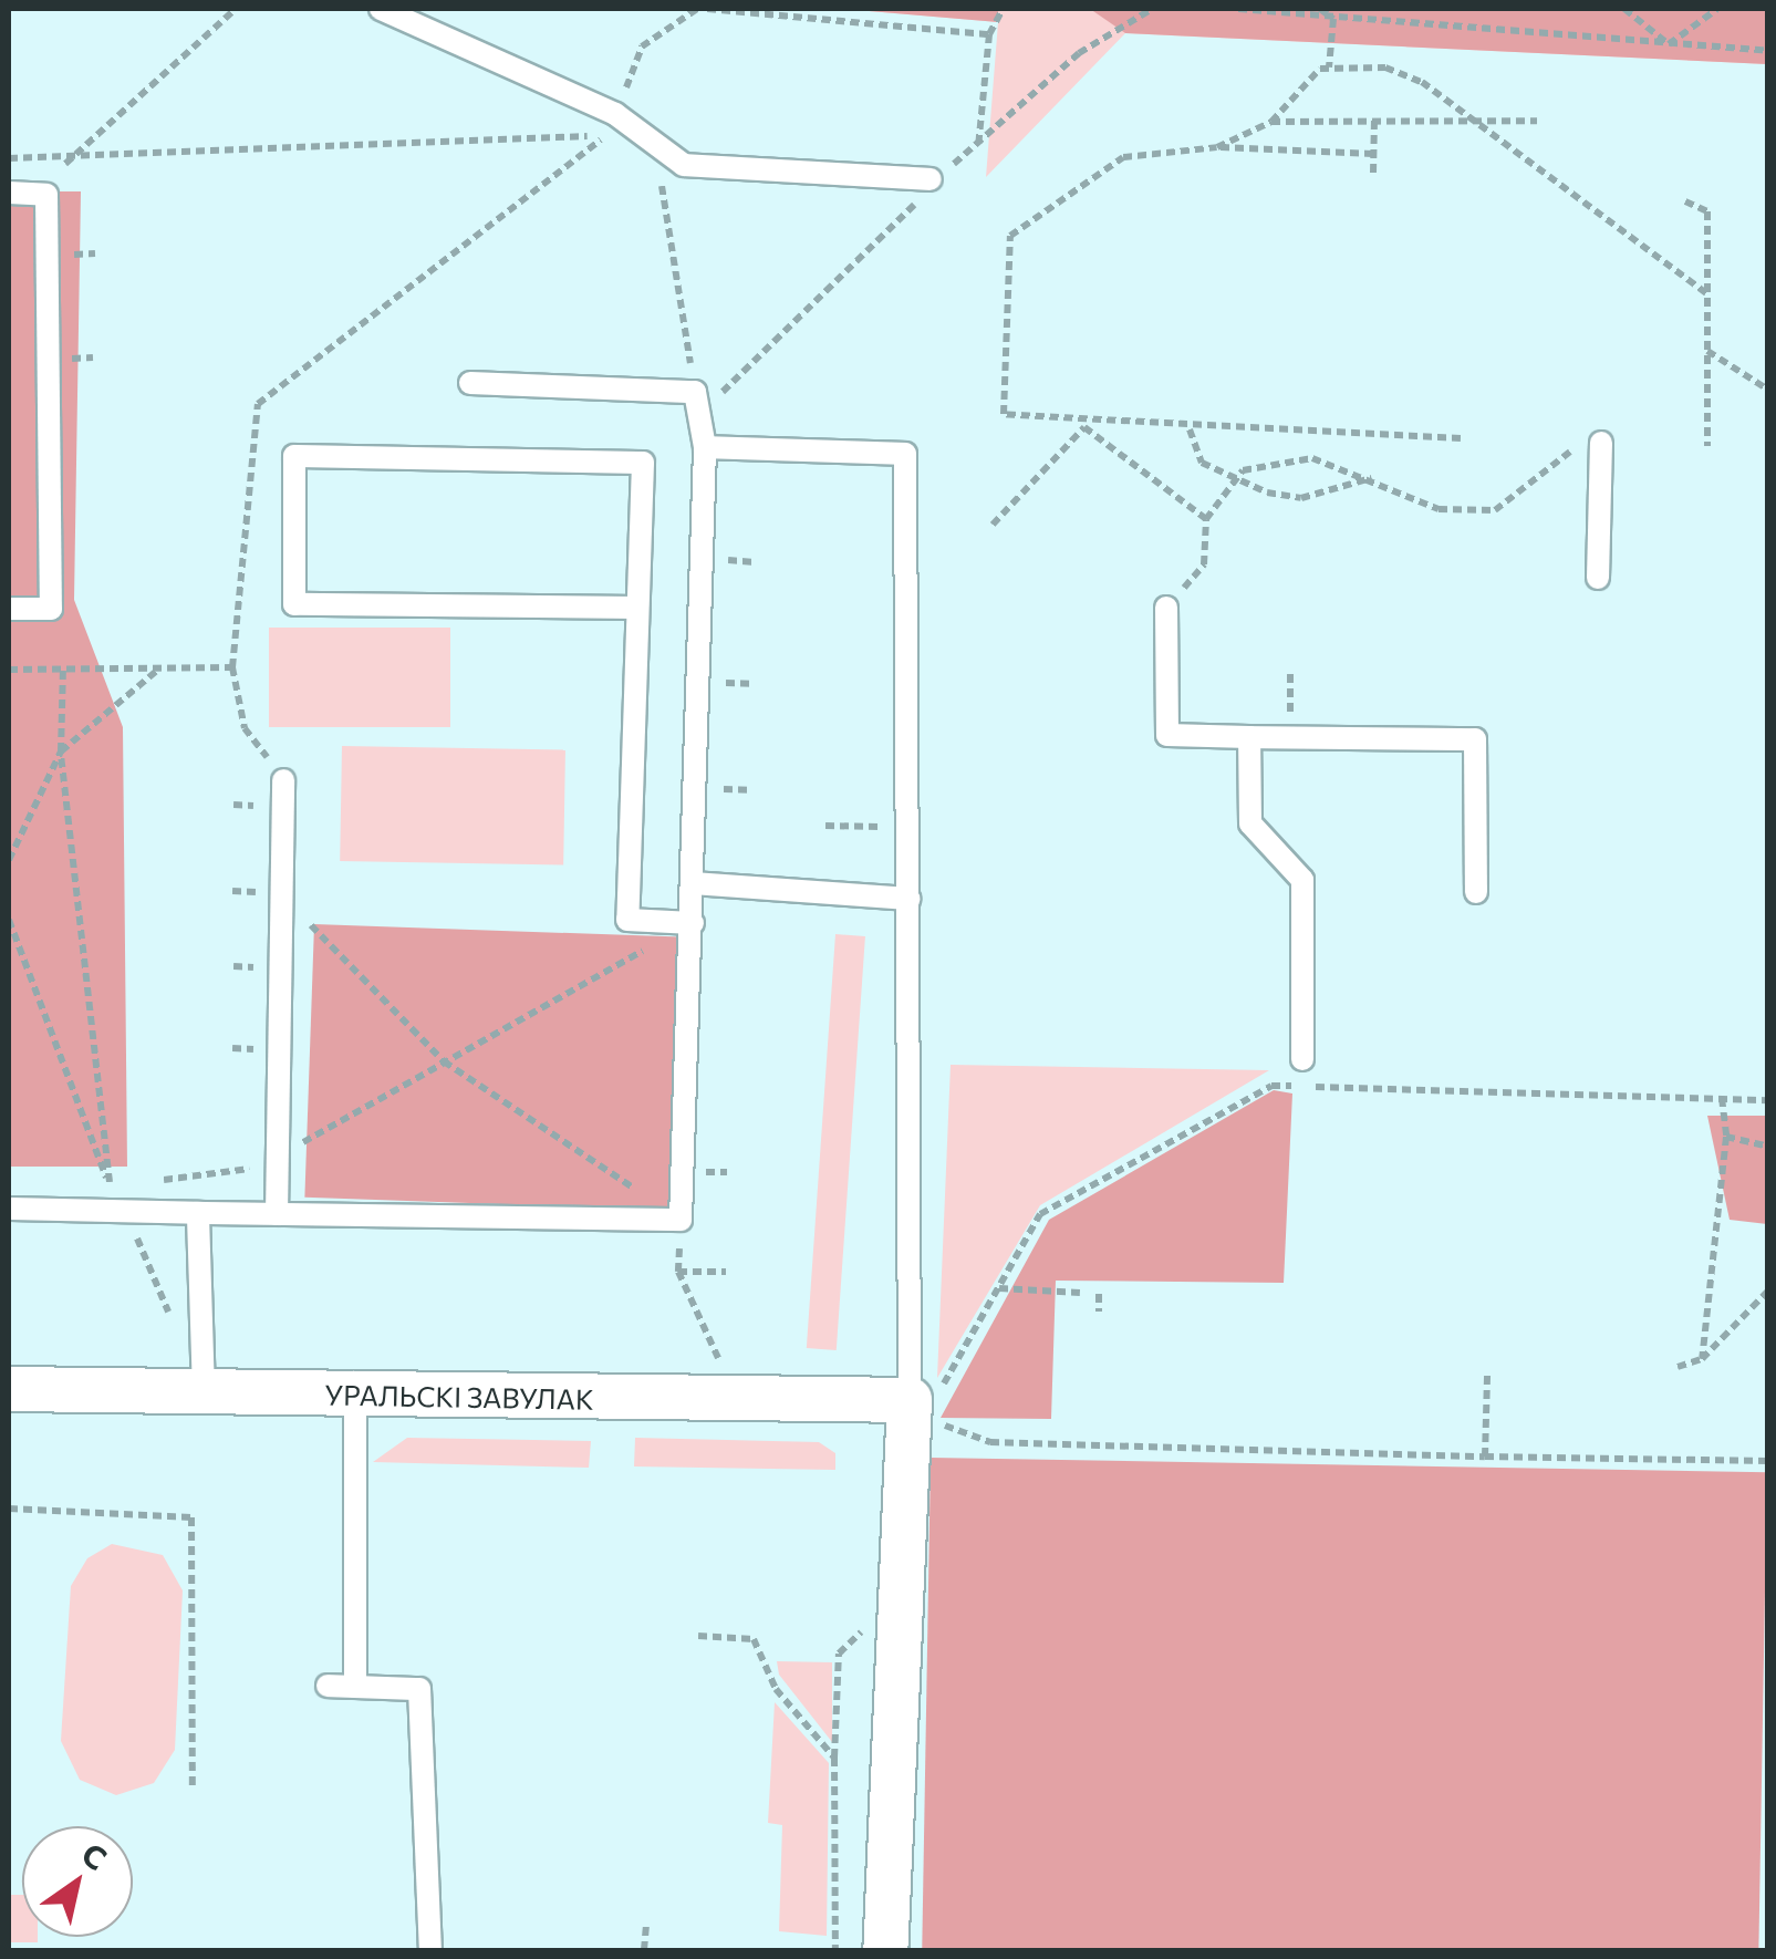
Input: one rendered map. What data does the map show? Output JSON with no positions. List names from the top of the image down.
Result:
{
  "streets": {
    "street": ["УРАЛЬСКІ ЗАВУЛАК"]
  },
  "north": "top right"
}
